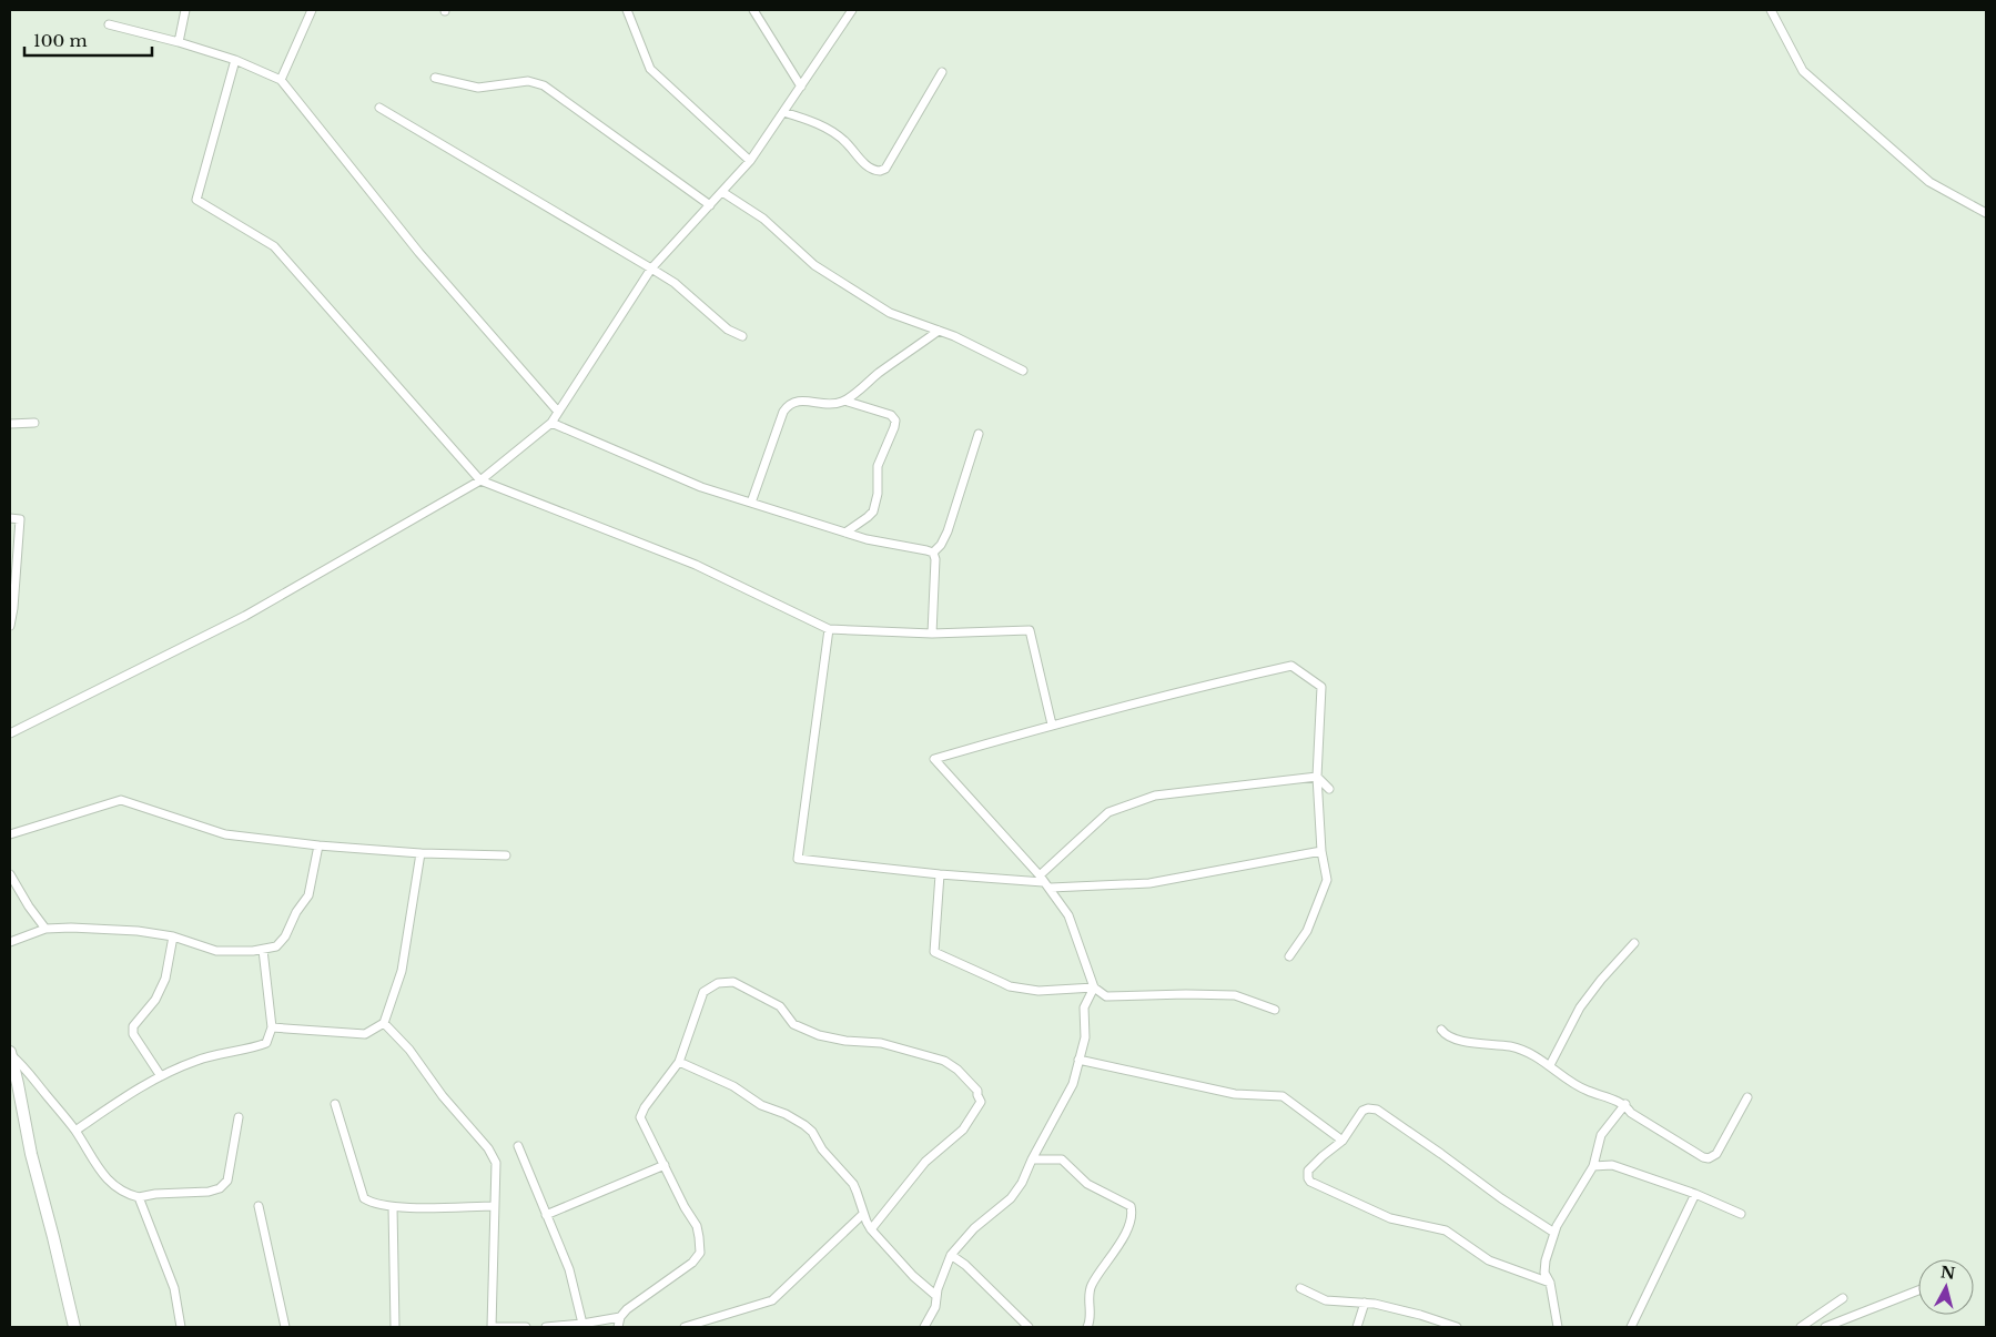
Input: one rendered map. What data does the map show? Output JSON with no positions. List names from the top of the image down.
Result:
{
  "scale_bar": "100 m",
  "north": "top"
}
